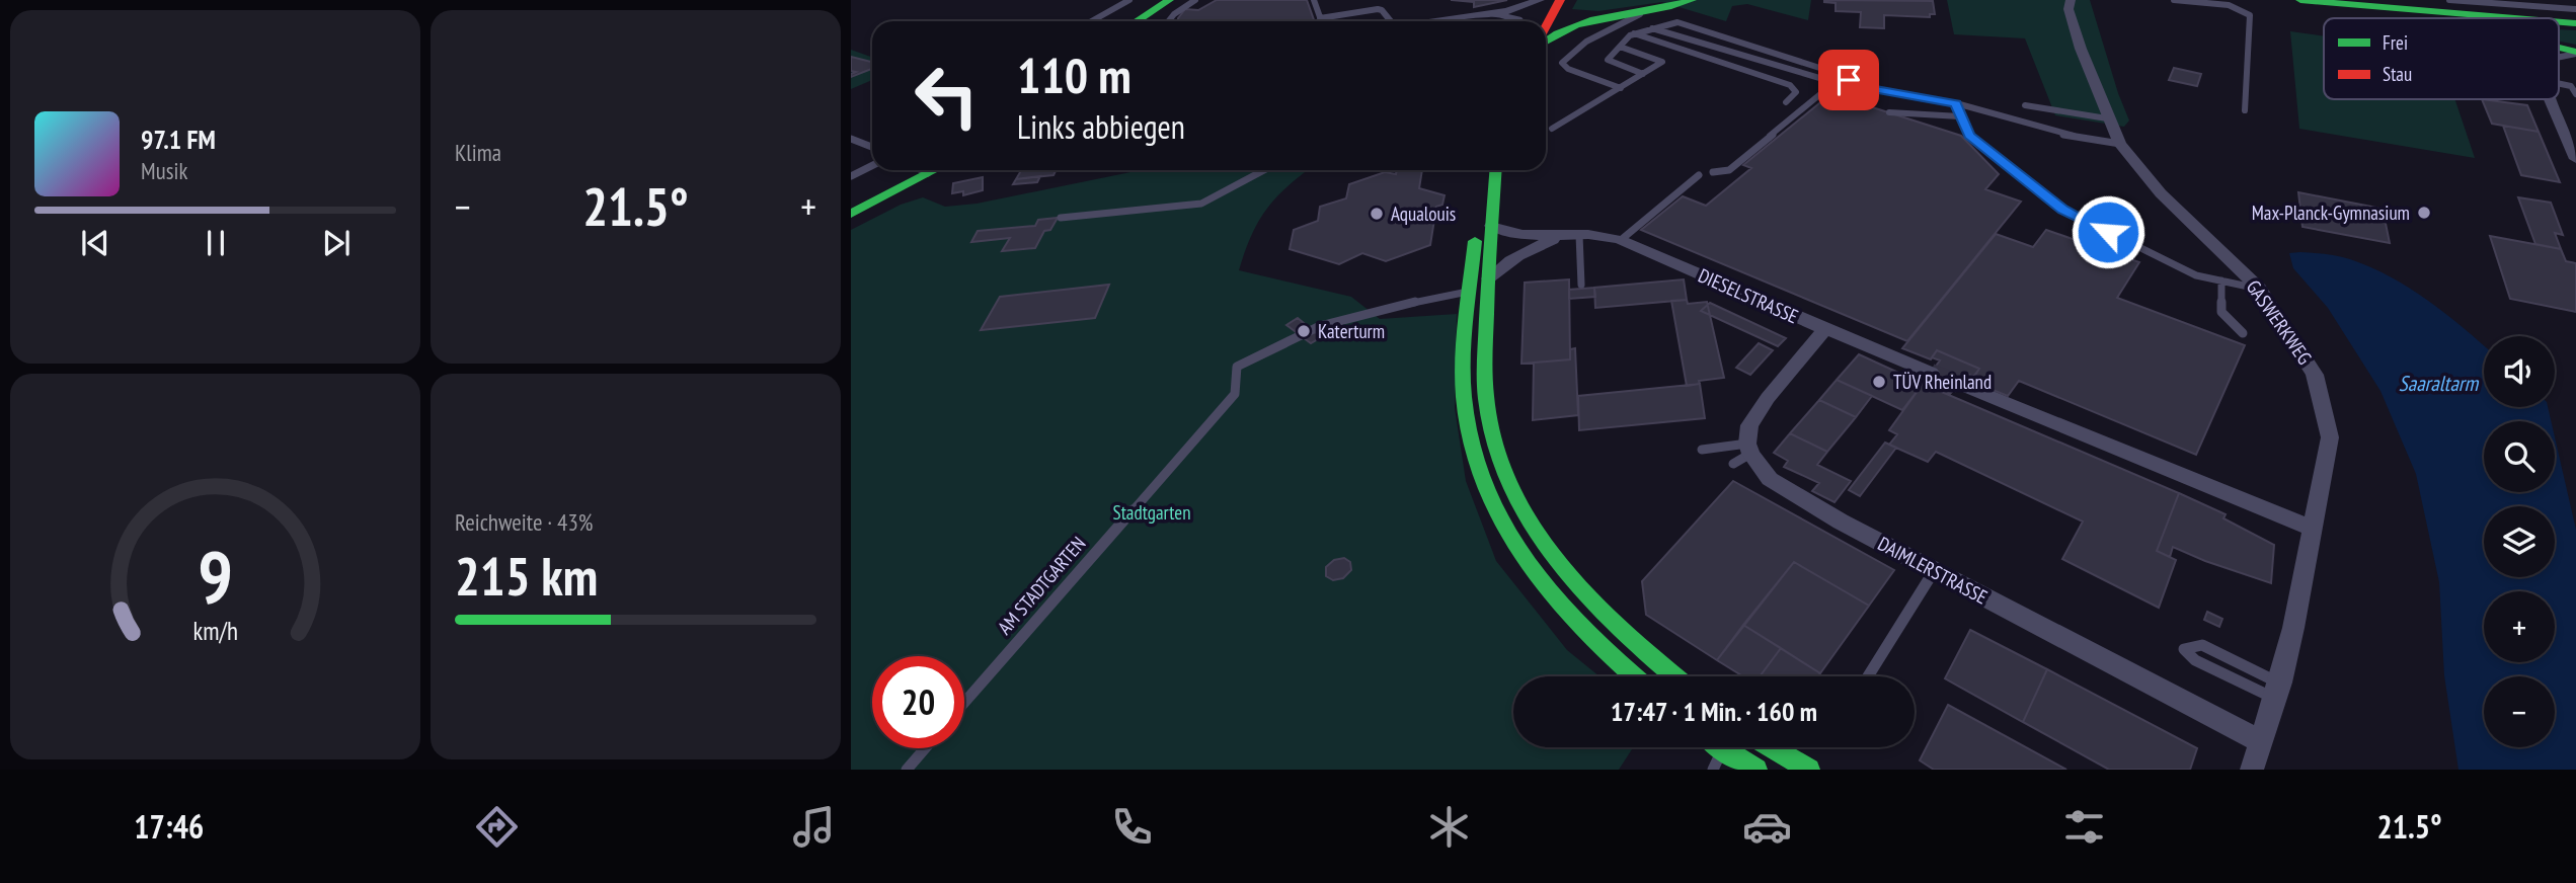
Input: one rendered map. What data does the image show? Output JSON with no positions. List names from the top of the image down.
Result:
{
  "streets": {
    "street": ["DIESELSTRASSE", "GASWERKWEG", "DAIMLERSTRASSE"],
    "lane": ["AM STADTGARTEN"]
  },
  "crossings": [
    ["GASWERKWEG", "DAIMLERSTRASSE"]
  ],
  "water": ["Saaraltarm"],
  "parks": ["Stadtgarten"],
  "places": [
    "Max-Planck-Gymnasium",
    "Aqualouis",
    "Katerturm",
    "TÜV Rheinland"
  ],
  "legend": ["Frei", "Stau"],
  "page": {
    "tile": [
      "Klima",
      ["Reichweite · 43%", "215 km"]
    ],
    "turn": ["110 m", "Links abbiegen"],
    "song": ["97.1 FM", "Musik"],
    "heat": ["−", "21.5°", "+"],
    "map_buttons": ["+", "−"],
    "limit": "20",
    "trip": "17:47 · 1 Min. · 160 m",
    "tabs": ["17:46", "21.5°"],
    "gauge": ["9", "km/h"]
  }
}
